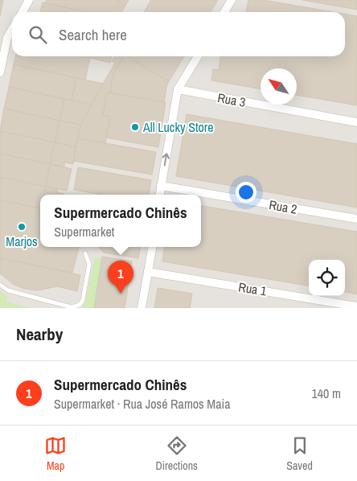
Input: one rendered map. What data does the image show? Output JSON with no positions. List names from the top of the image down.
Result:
{
  "streets": {
    "street": ["Rua 3", "Rua 2", "Rua 1"]
  },
  "places": ["All Lucky Store", "Marjos"],
  "north": "top left",
  "page": {
    "search": "Search here",
    "popup": ["Supermercado Chinês", "Supermarket"],
    "pins": "1",
    "heading": "Nearby",
    "list": [
      {
        "mark": "1",
        "name": "Supermercado Chinês",
        "note": "Supermarket · Rua José Ramos Maia",
        "value": "140 m"
      }
    ],
    "nav": ["Map", "Directions", "Saved"]
  }
}
